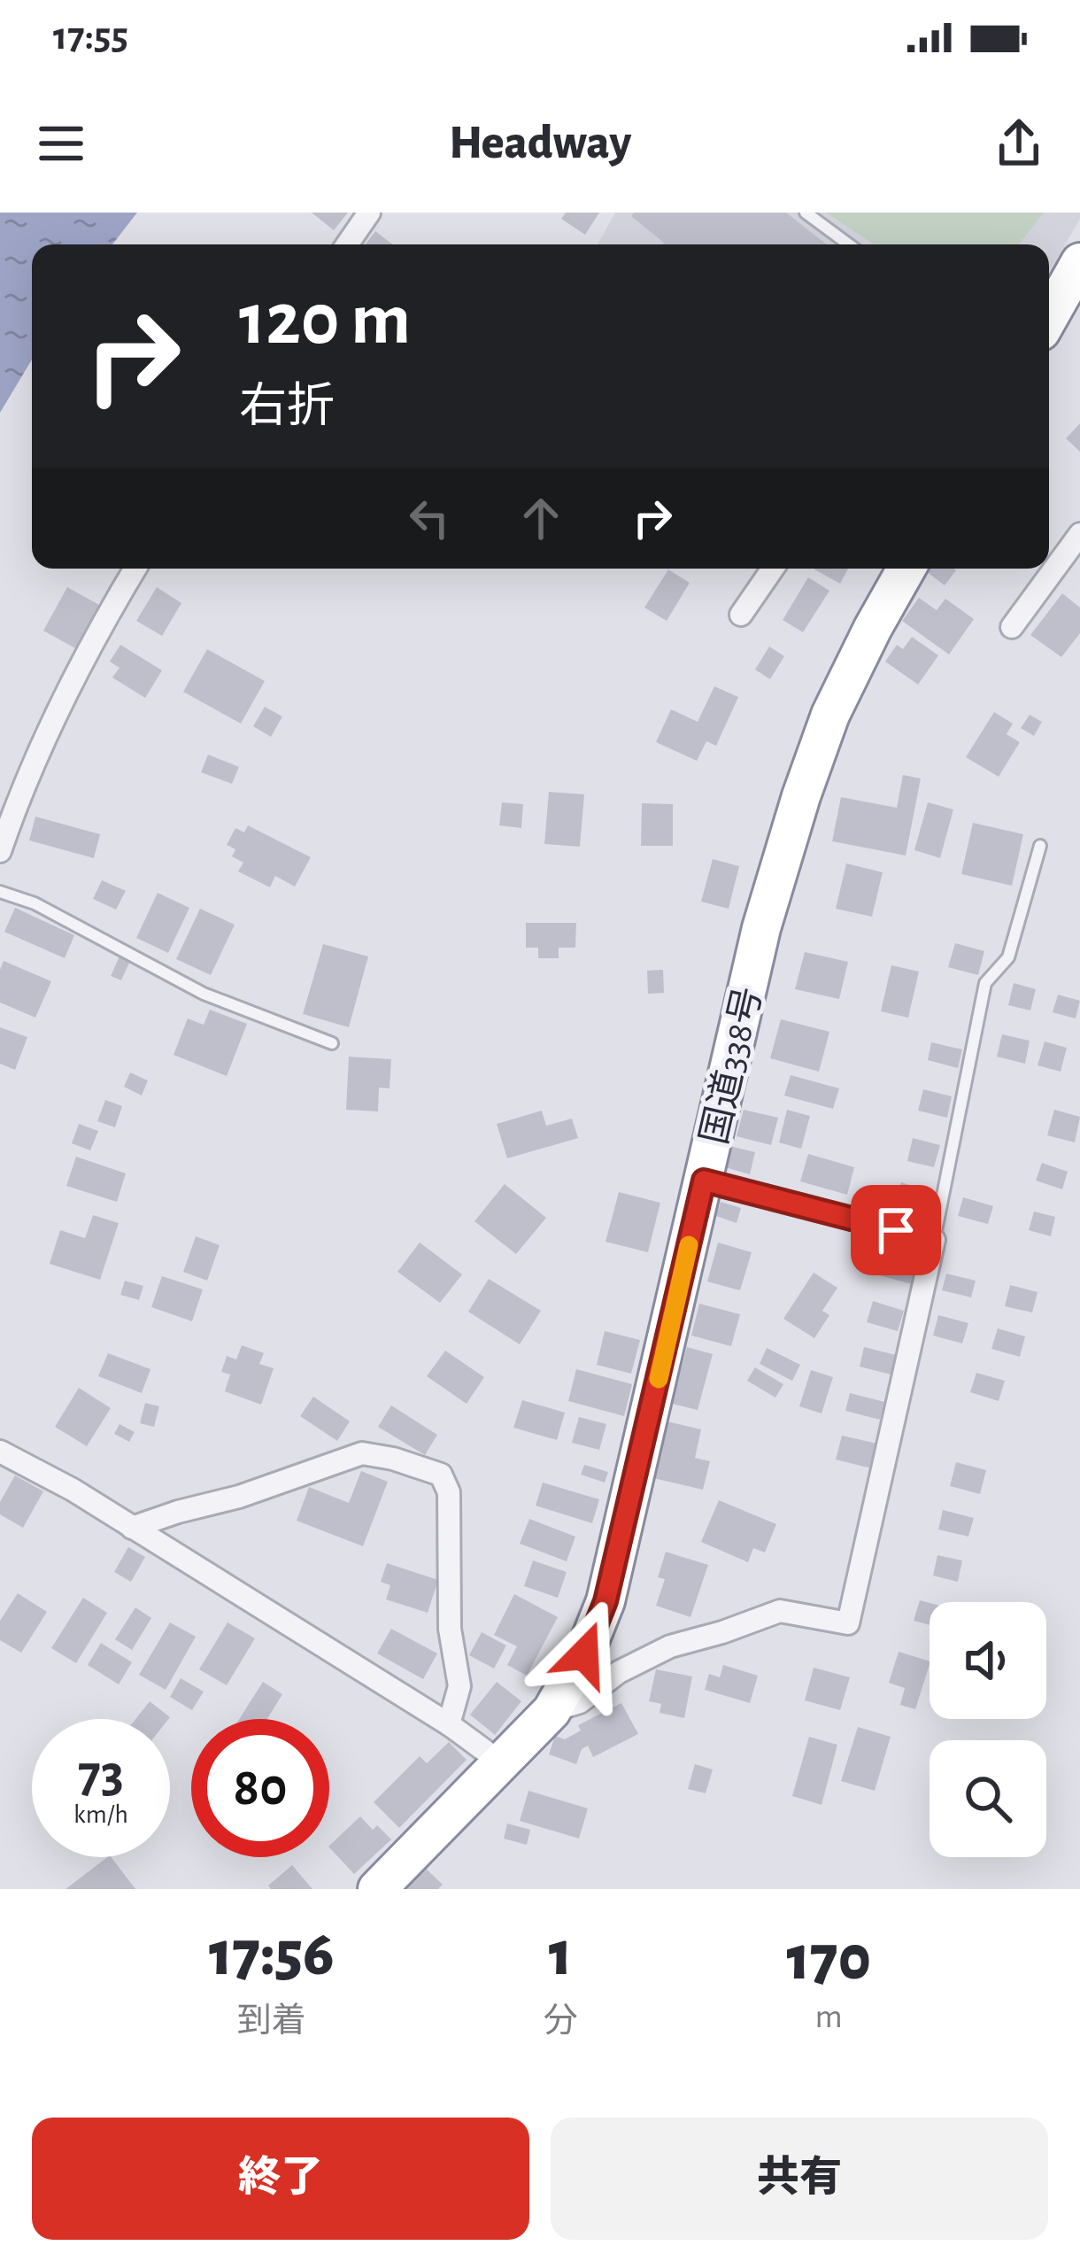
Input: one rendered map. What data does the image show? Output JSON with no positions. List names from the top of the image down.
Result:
{
  "streets": {
    "highway": ["国道338号"]
  },
  "page": {
    "status": "17:55",
    "header": "Headway",
    "turn": ["120 m", "右折"],
    "speed": "73 km/h",
    "limit": "80",
    "eta": [
      "17:56",
      "到着",
      "1",
      "分",
      "170",
      "m"
    ],
    "buttons": ["終了", "共有"]
  }
}
